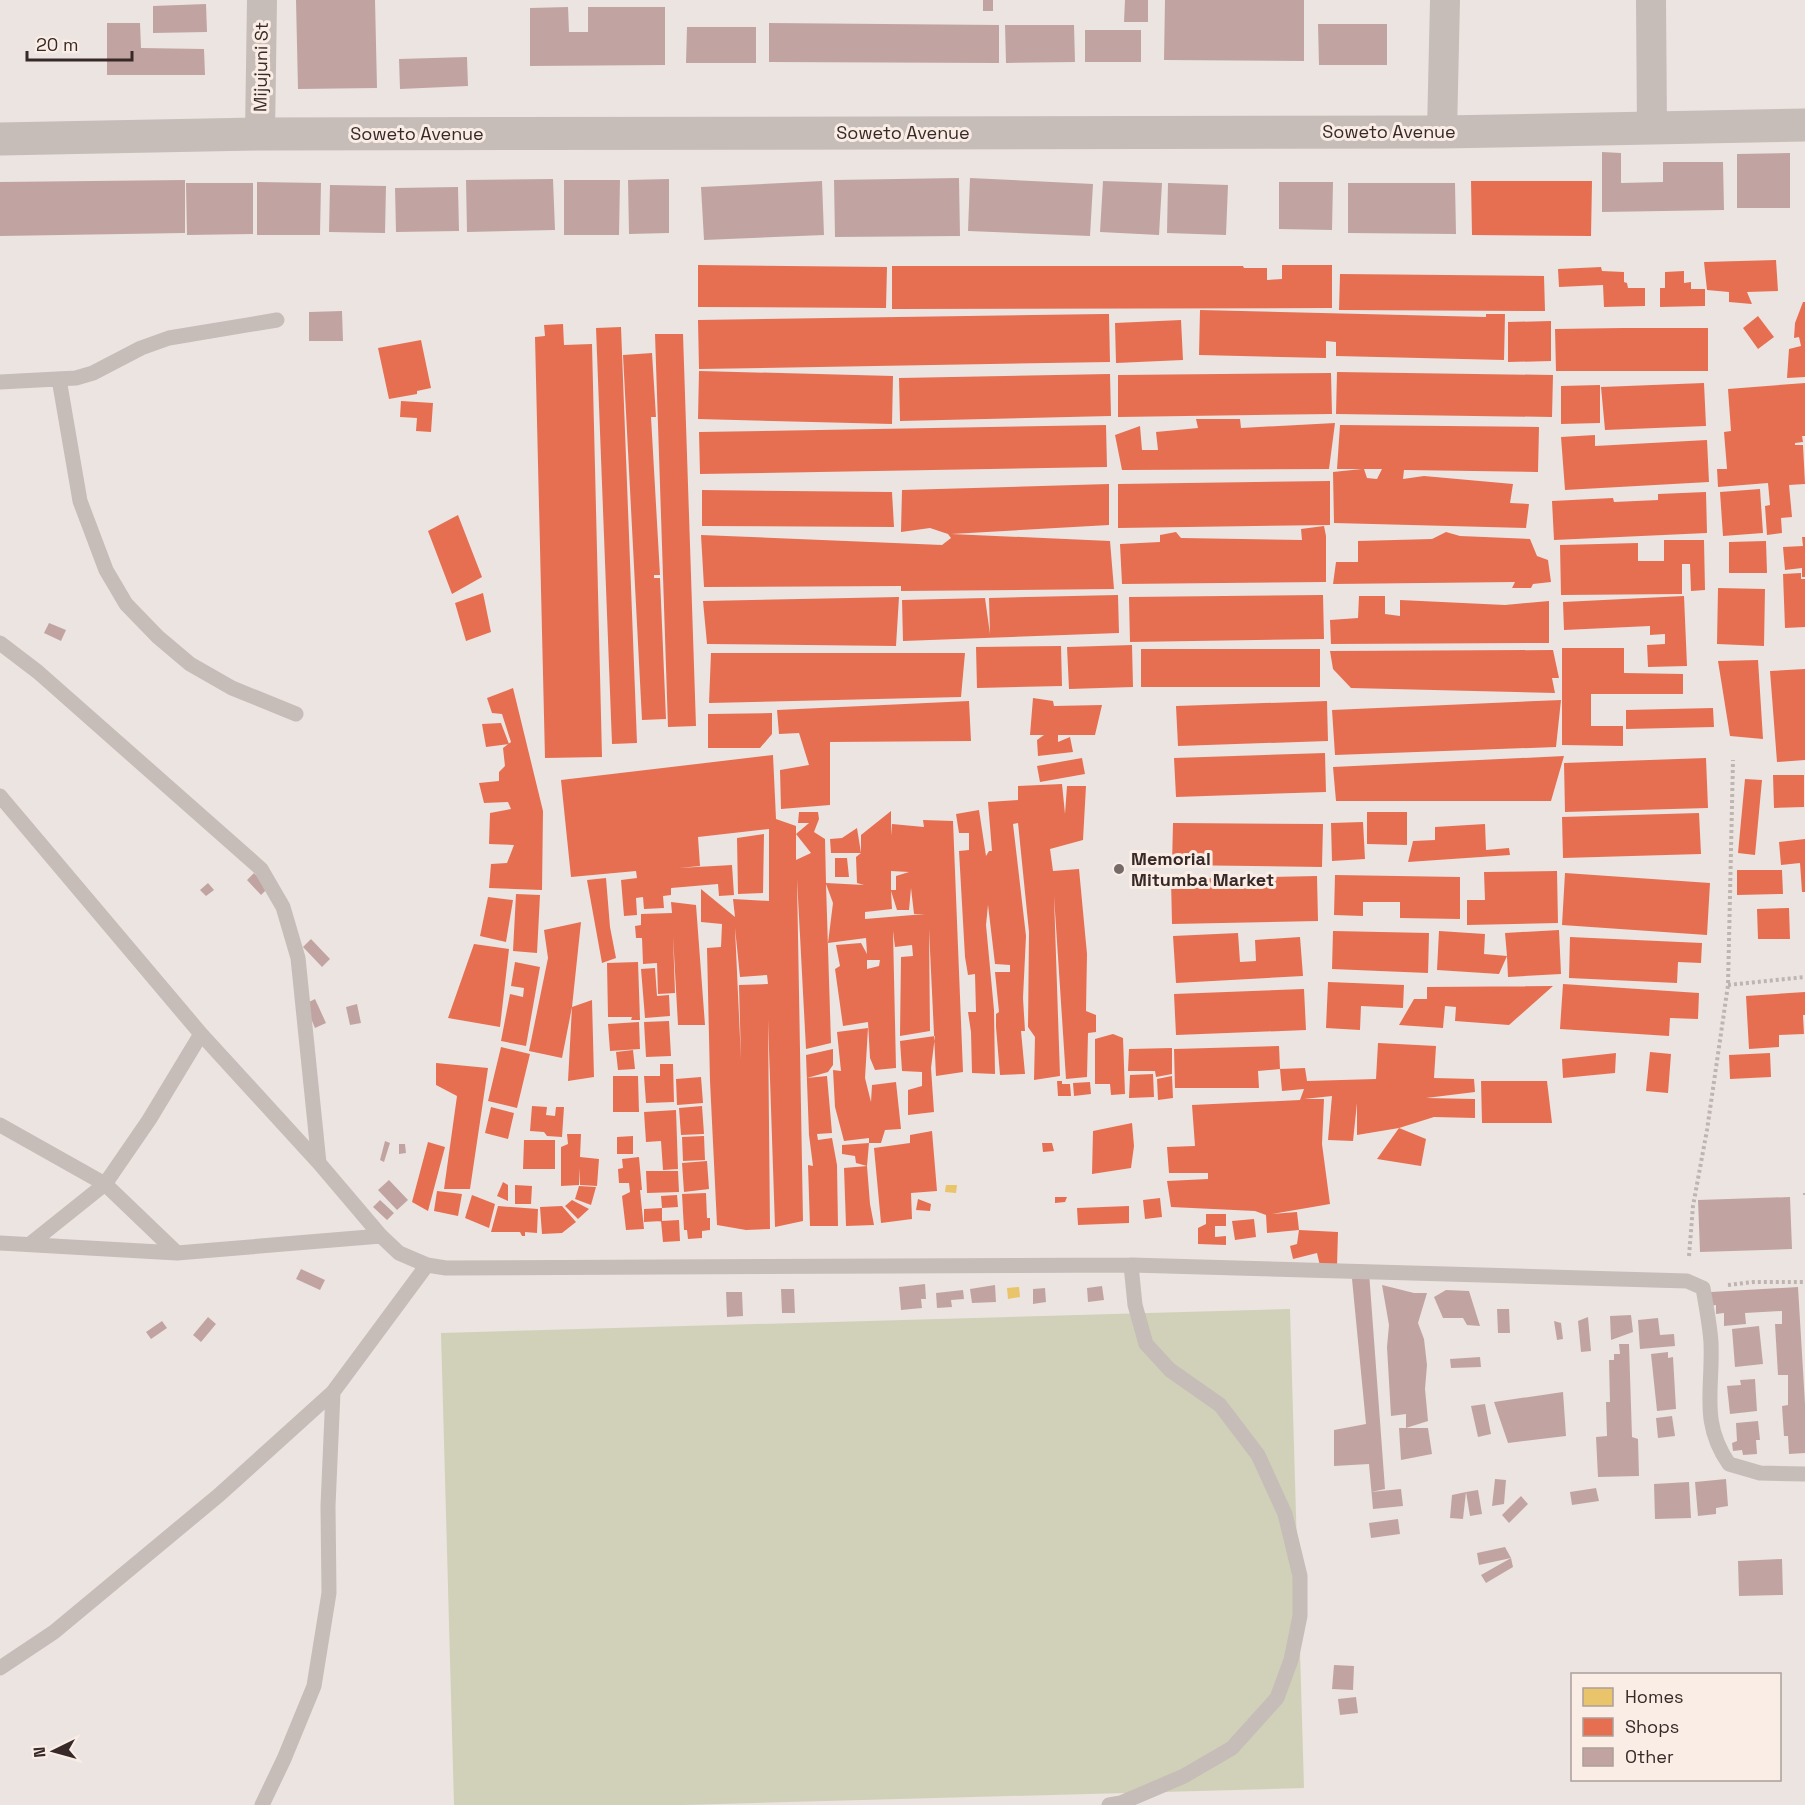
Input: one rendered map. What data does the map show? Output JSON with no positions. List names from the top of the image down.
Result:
{
  "streets": {
    "street": ["Mijujuni St", "Soweto Avenue"]
  },
  "crossings": [
    ["Mijujuni St", "Soweto Avenue"]
  ],
  "places": ["Memorial Mitumba Market"],
  "legend": ["Homes", "Shops", "Other"],
  "scale_bar": "20 m",
  "north": "left"
}
